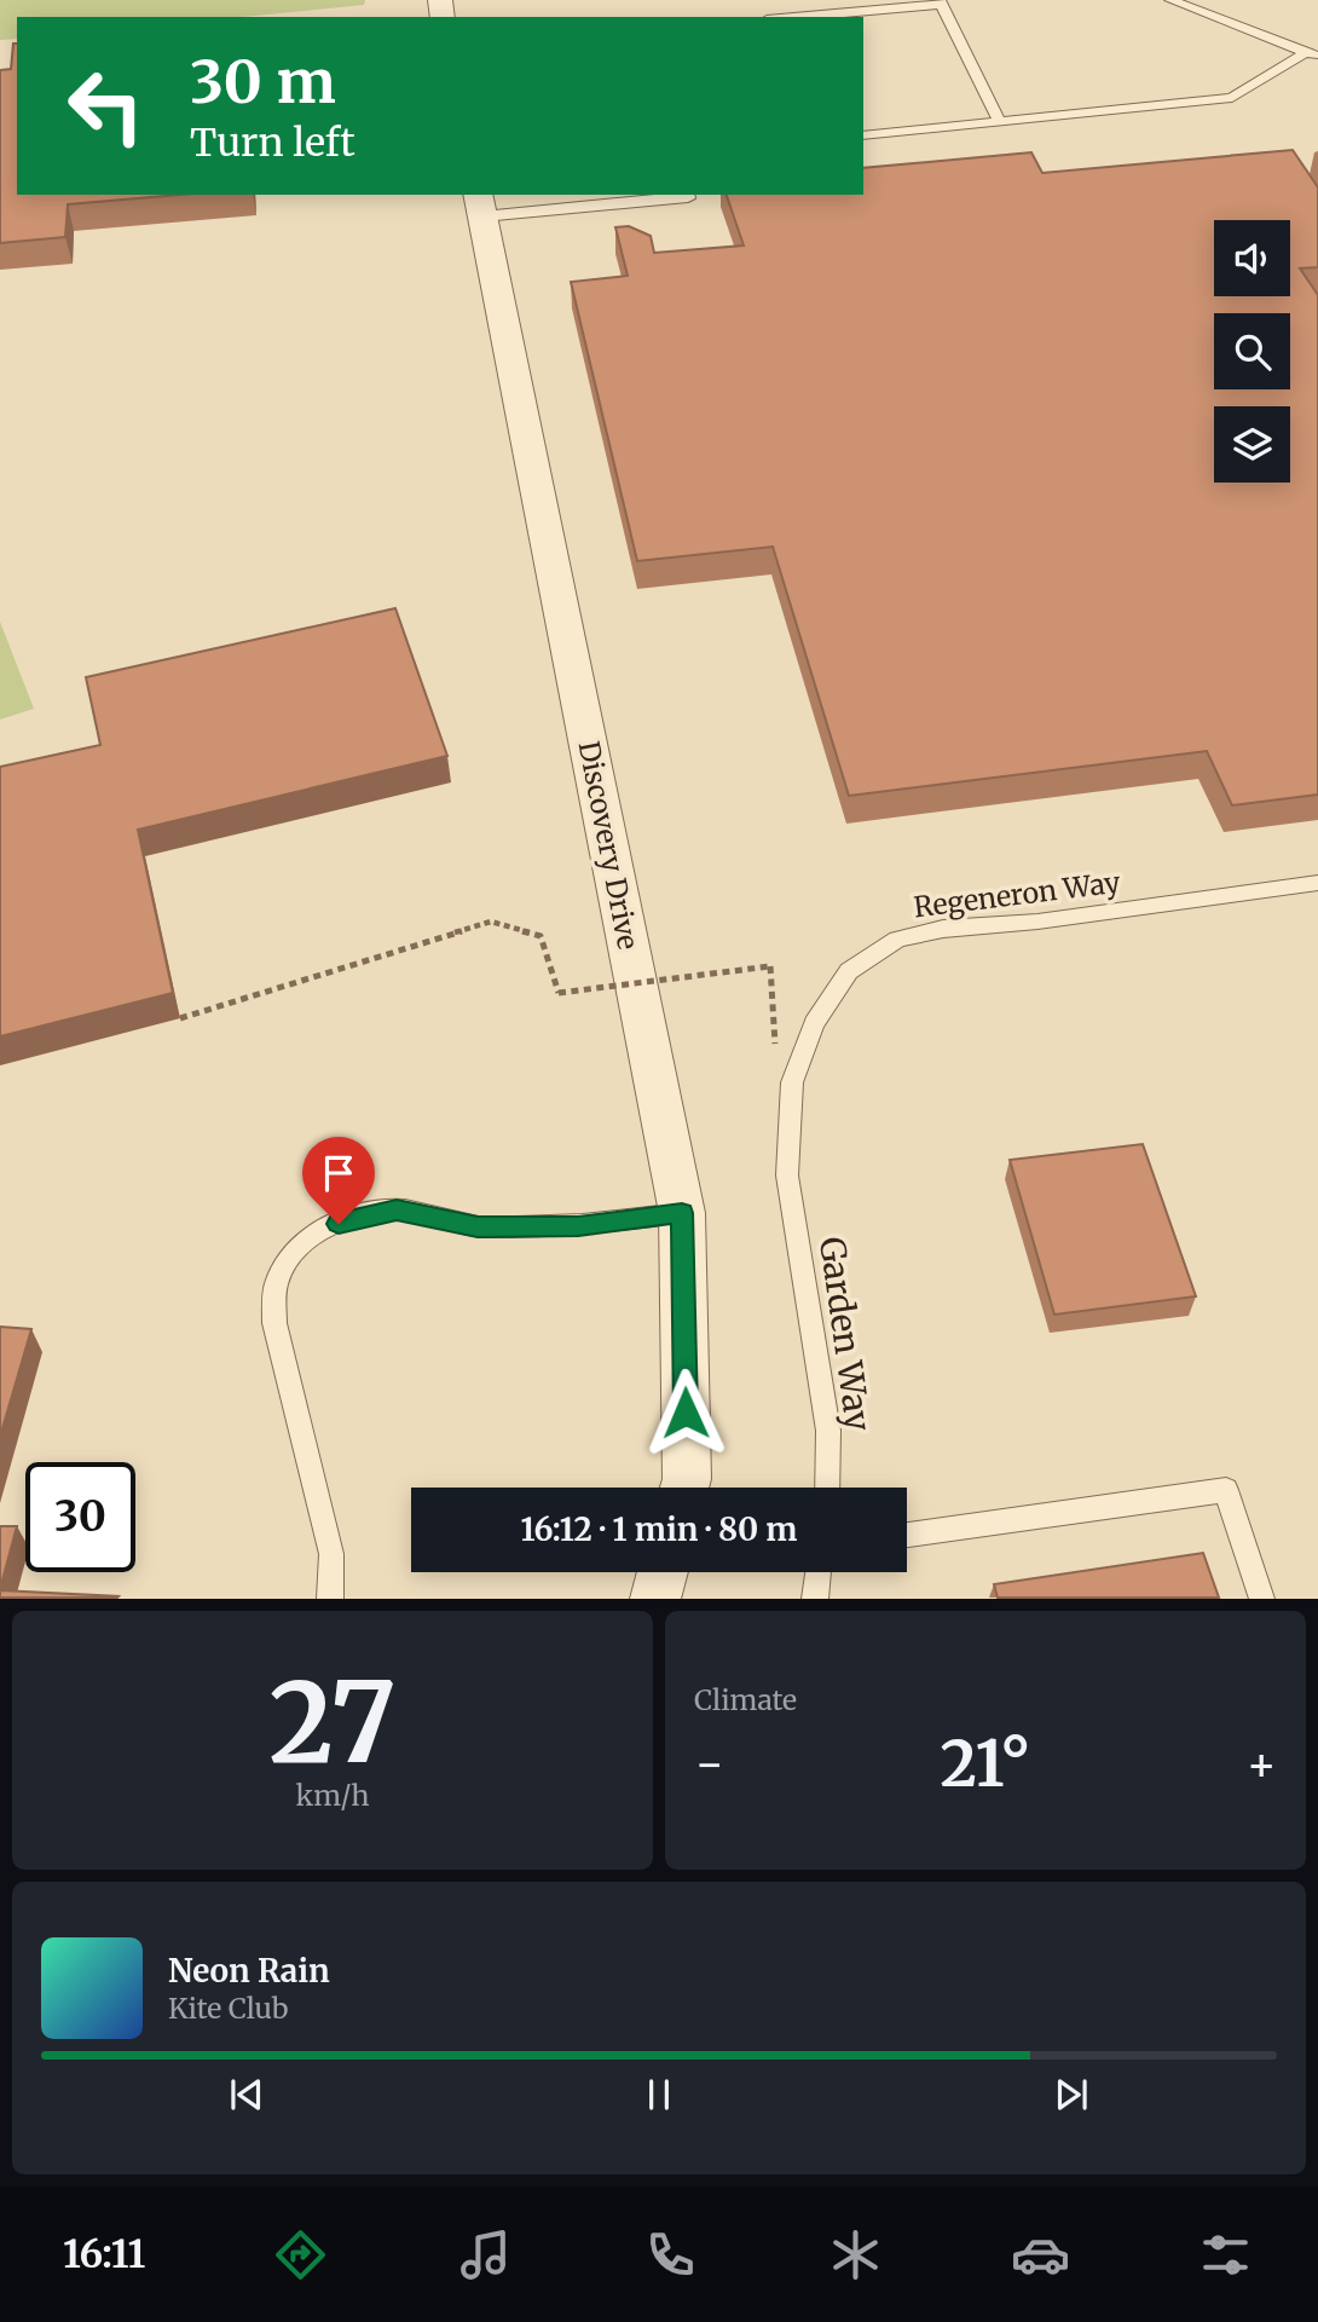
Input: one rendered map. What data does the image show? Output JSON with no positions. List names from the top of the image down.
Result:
{
  "streets": {
    "street": ["Discovery Drive"],
    "lane": ["Regeneron Way", "Garden Way"]
  },
  "crossings": [
    ["Regeneron Way", "Garden Way"]
  ],
  "page": {
    "turn": ["30 m", "Turn left"],
    "limit": "30",
    "trip": "16:12 · 1 min · 80 m",
    "tile": [
      ["27", "km/h"],
      "Climate"
    ],
    "heat": ["−", "21°", "+"],
    "song": ["Neon Rain", "Kite Club"],
    "tabs": "16:11"
  }
}
